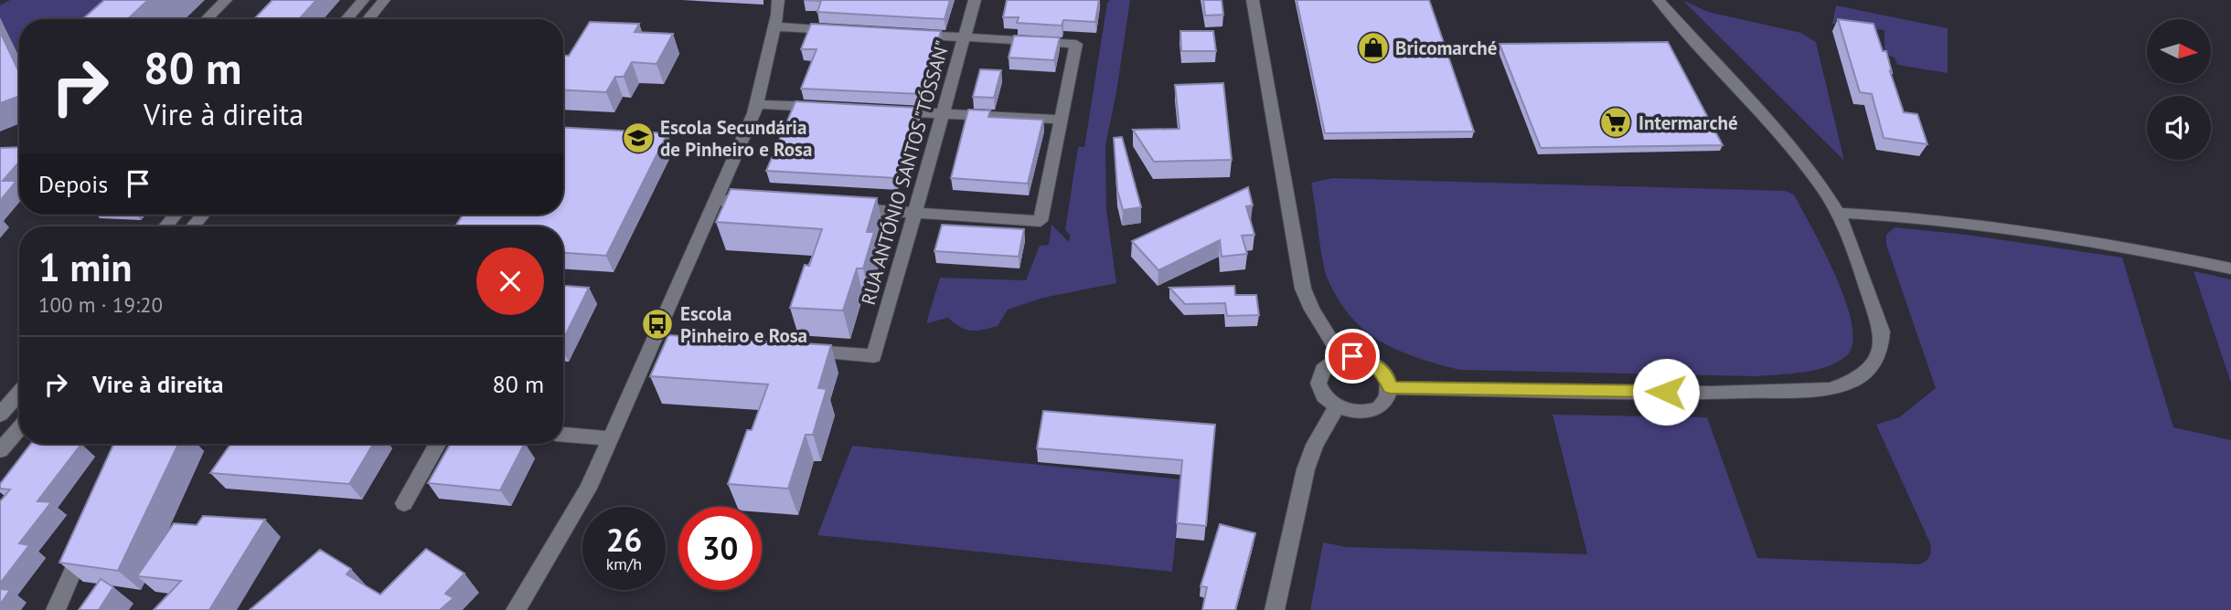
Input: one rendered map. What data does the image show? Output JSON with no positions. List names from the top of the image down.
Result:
{
  "streets": {
    "street": ["RUA ANTÓNIO SANTOS \"TÓSSAN\""]
  },
  "places": {
    "shop": ["Bricomarché"],
    "supermarket": ["Intermarché"],
    "school or university": ["Escola Secundária de Pinheiro e Rosa"],
    "bus stop": ["Escola Pinheiro e Rosa"]
  },
  "north": "right",
  "page": {
    "turn": ["80 m", "Vire à direita"],
    "then": "Depois",
    "heading": ["1 min", "100 m · 19:20"],
    "list": [
      {
        "name": "Vire à direita",
        "value": "80 m"
      }
    ],
    "speed": "26 km/h",
    "limit": "30"
  }
}
